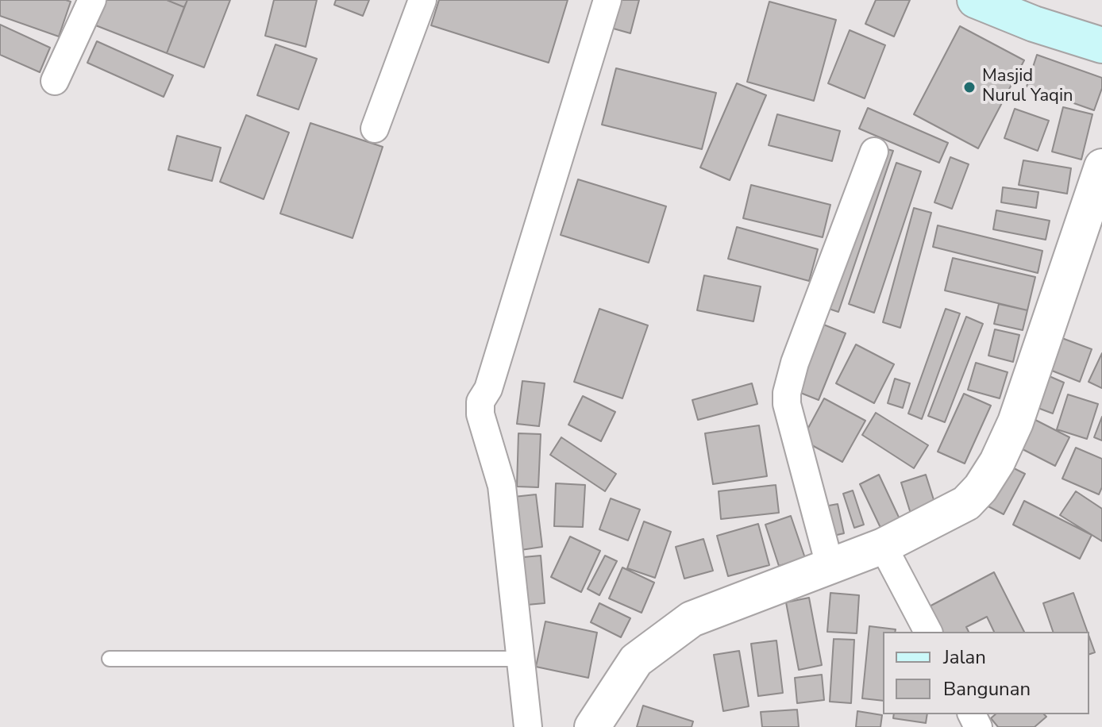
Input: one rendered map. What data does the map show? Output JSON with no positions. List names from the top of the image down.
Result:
{
  "places": ["Masjid Nurul Yaqin"],
  "legend": ["Jalan", "Bangunan"]
}
